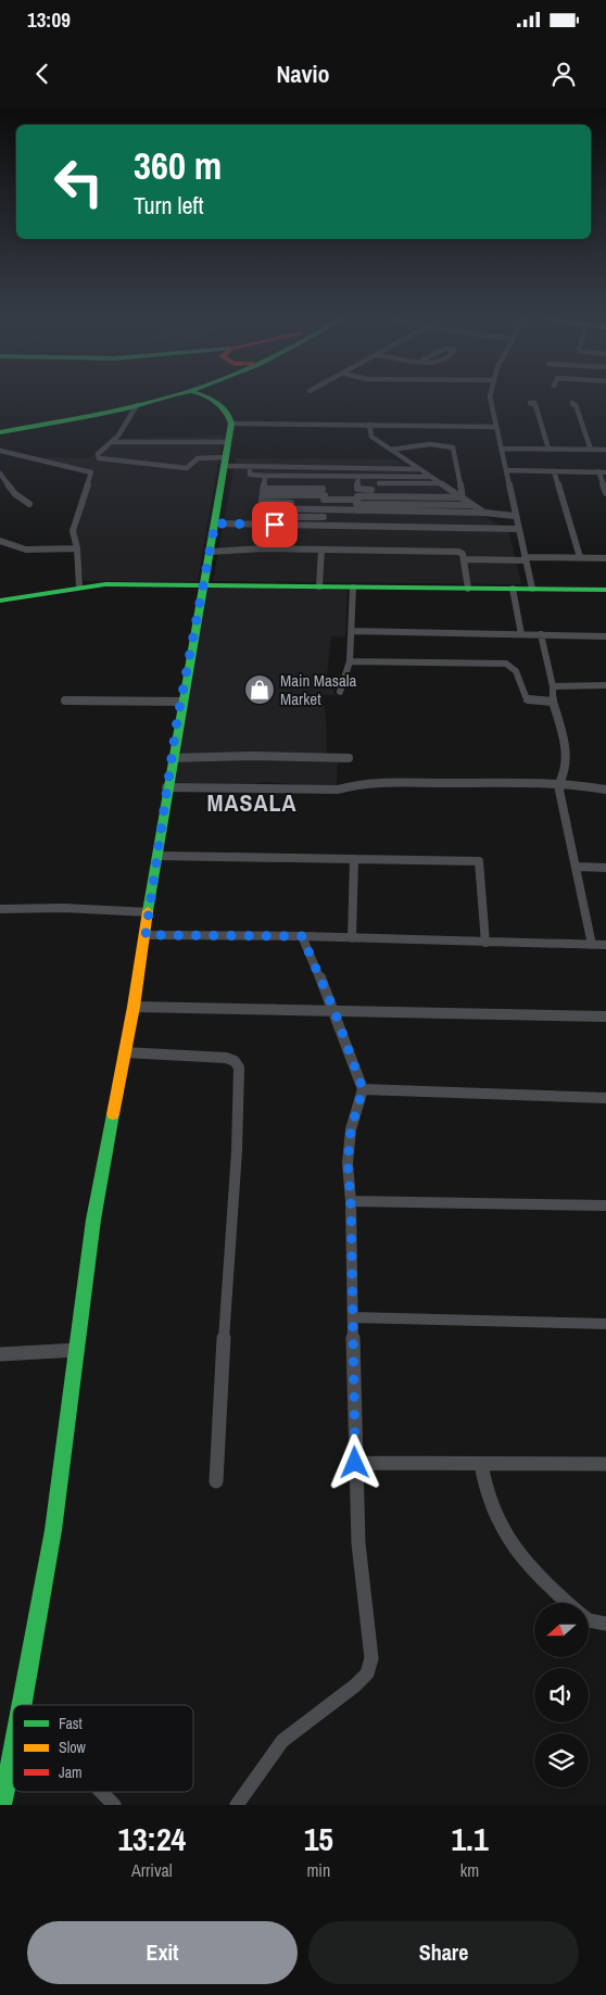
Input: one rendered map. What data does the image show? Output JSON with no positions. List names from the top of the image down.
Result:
{
  "districts": ["MASALA"],
  "places": {
    "shop": ["Main Masala Market"]
  },
  "legend": ["Fast", "Slow", "Jam"],
  "north": "left",
  "page": {
    "status": "13:09",
    "header": "Navio",
    "turn": ["360 m", "Turn left"],
    "eta": [
      "13:24",
      "Arrival",
      "15",
      "min",
      "1.1",
      "km"
    ],
    "buttons": ["Exit", "Share"]
  }
}
